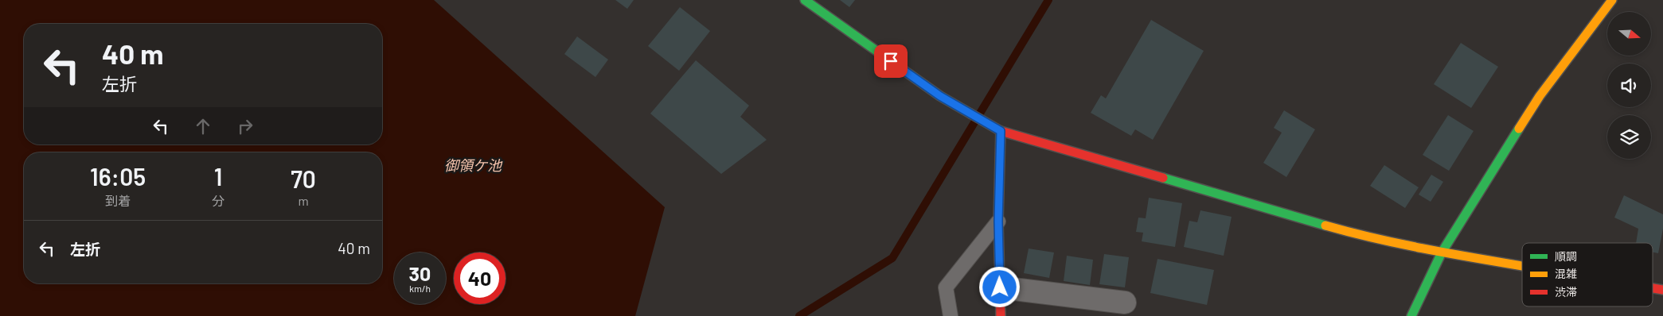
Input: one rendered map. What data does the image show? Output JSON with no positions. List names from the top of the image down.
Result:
{
  "water": ["御領ケ池"],
  "legend": ["順調", "混雑", "渋滞"],
  "north": "right",
  "page": {
    "turn": ["40 m", "左折"],
    "eta": [
      "16:05",
      "到着",
      "1",
      "分",
      "70",
      "m"
    ],
    "list": [
      {
        "name": "左折",
        "value": "40 m"
      }
    ],
    "speed": "30 km/h",
    "limit": "40"
  }
}
